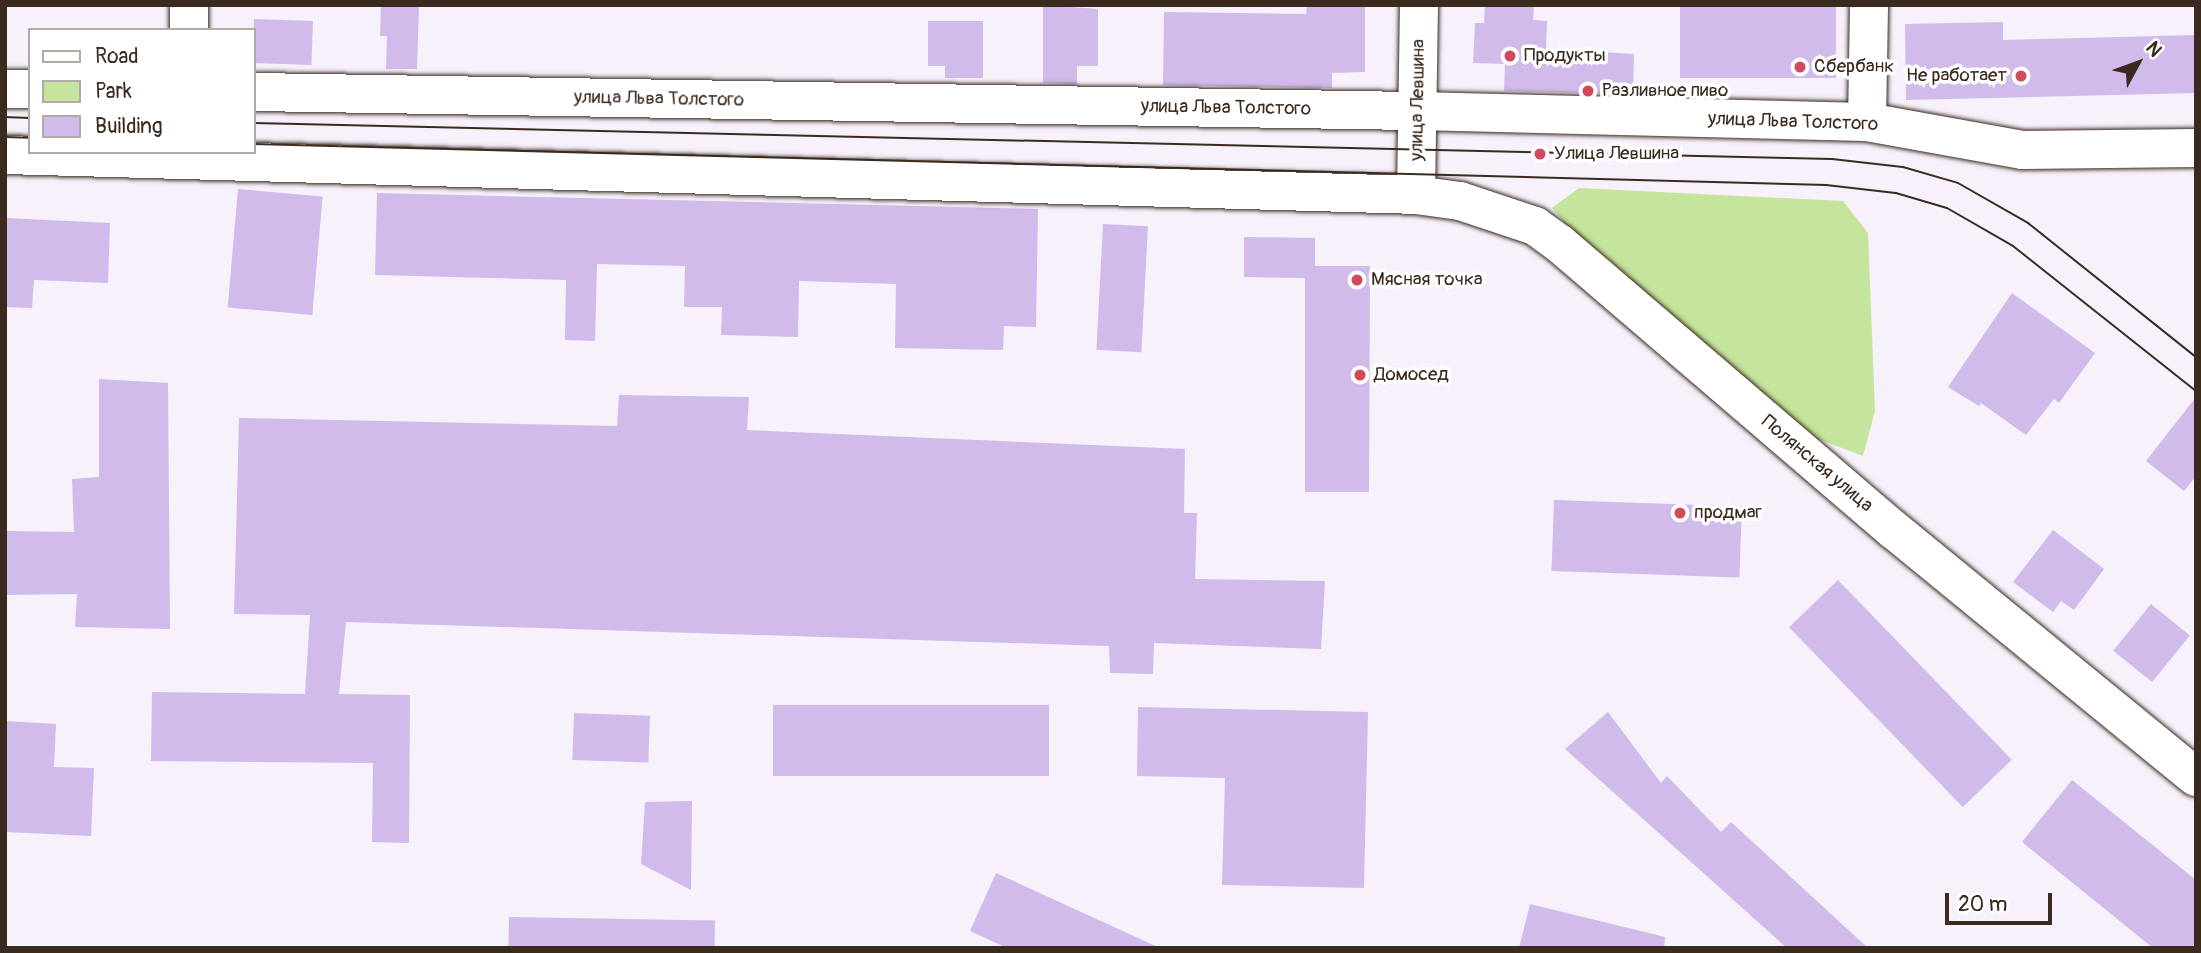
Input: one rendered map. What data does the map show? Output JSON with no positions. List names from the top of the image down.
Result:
{
  "streets": {
    "street": ["улица Льва Толстого", "улица Левшина", "Полянская улица"]
  },
  "crossings": [
    ["улица Льва Толстого", "улица Левшина"],
    ["улица Левшина", "Полянская улица"]
  ],
  "places": [
    "Продукты",
    "Сбербанк",
    "Не работает",
    "Разливное пиво",
    "Улица Левшина",
    "Мясная точка",
    "Домосед",
    "продмаг"
  ],
  "legend": ["Road", "Park", "Building"],
  "scale_bar": "20 m",
  "north": "top right"
}
